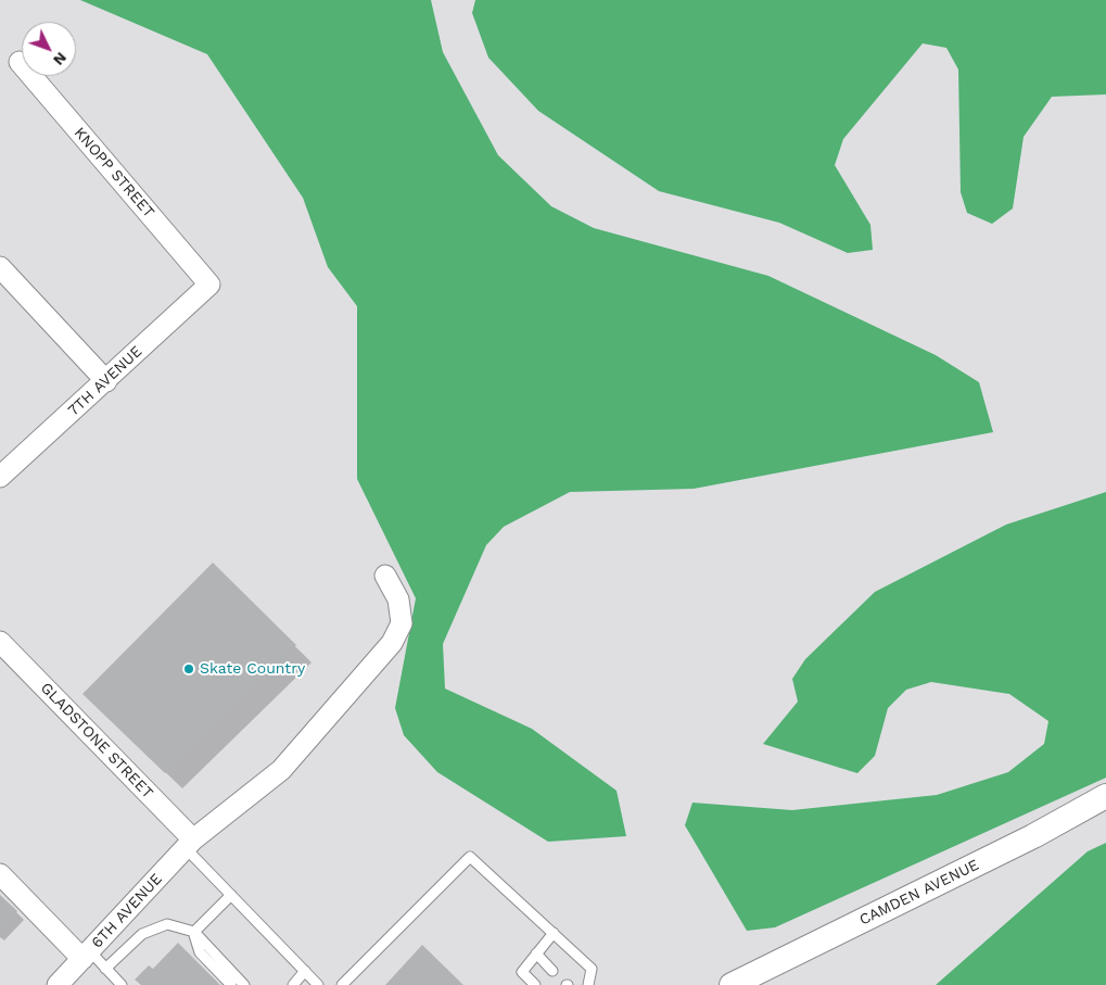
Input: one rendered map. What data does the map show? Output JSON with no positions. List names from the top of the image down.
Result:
{
  "streets": {
    "street": [
      "KNOPP STREET",
      "7TH AVENUE",
      "GLADSTONE STREET",
      "CAMDEN AVENUE",
      "6TH AVENUE"
    ]
  },
  "crossings": [
    ["KNOPP STREET", "7TH AVENUE"],
    ["GLADSTONE STREET", "6TH AVENUE"]
  ],
  "places": ["Skate Country"],
  "north": "bottom right"
}
